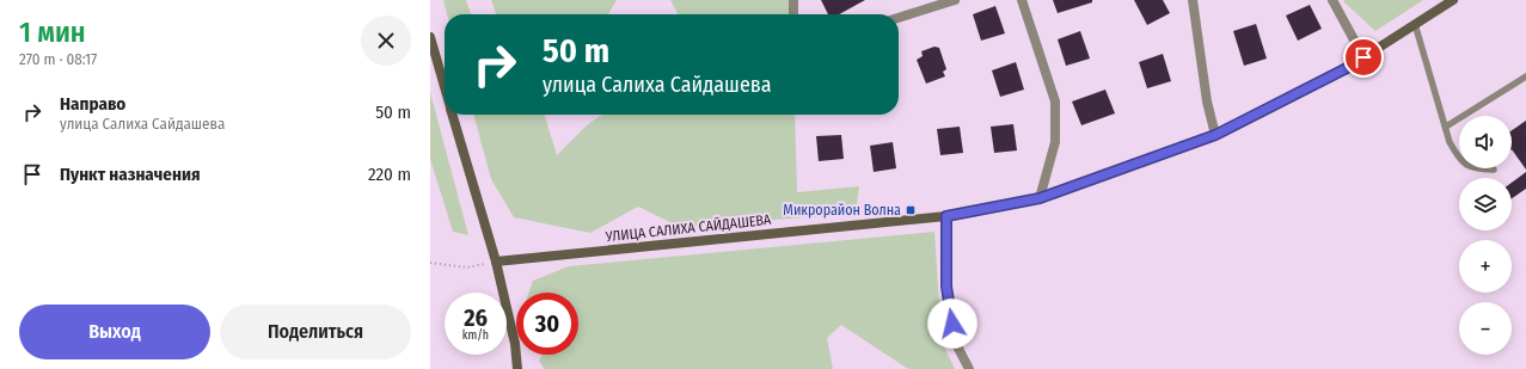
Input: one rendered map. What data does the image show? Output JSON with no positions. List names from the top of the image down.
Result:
{
  "streets": {
    "street": ["УЛИЦА САЛИХА САЙДАШЕВА"]
  },
  "places": {
    "transit": ["Микрорайон Волна"]
  },
  "page": {
    "heading": ["1 мин", "270 m · 08:17"],
    "turn": ["50 m", "улица Салиха Сайдашева"],
    "list": [
      {
        "name": "Направо",
        "note": "улица Салиха Сайдашева",
        "value": "50 m"
      },
      {
        "name": "Пункт назначения",
        "value": "220 m"
      }
    ],
    "map_buttons": ["+", "−"],
    "speed": "26 km/h",
    "limit": "30",
    "buttons": ["Выход", "Поделиться"]
  }
}
